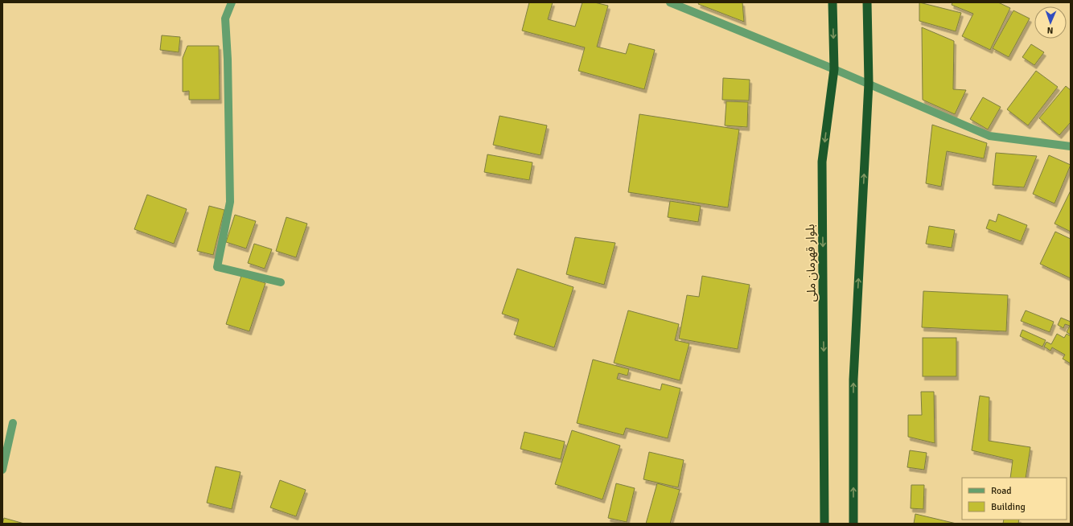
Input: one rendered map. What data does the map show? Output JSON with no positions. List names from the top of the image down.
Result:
{
  "streets": {
    "highway": ["بلوار قهرمان ملی"]
  },
  "legend": ["Road", "Building"],
  "north": "bottom"
}
